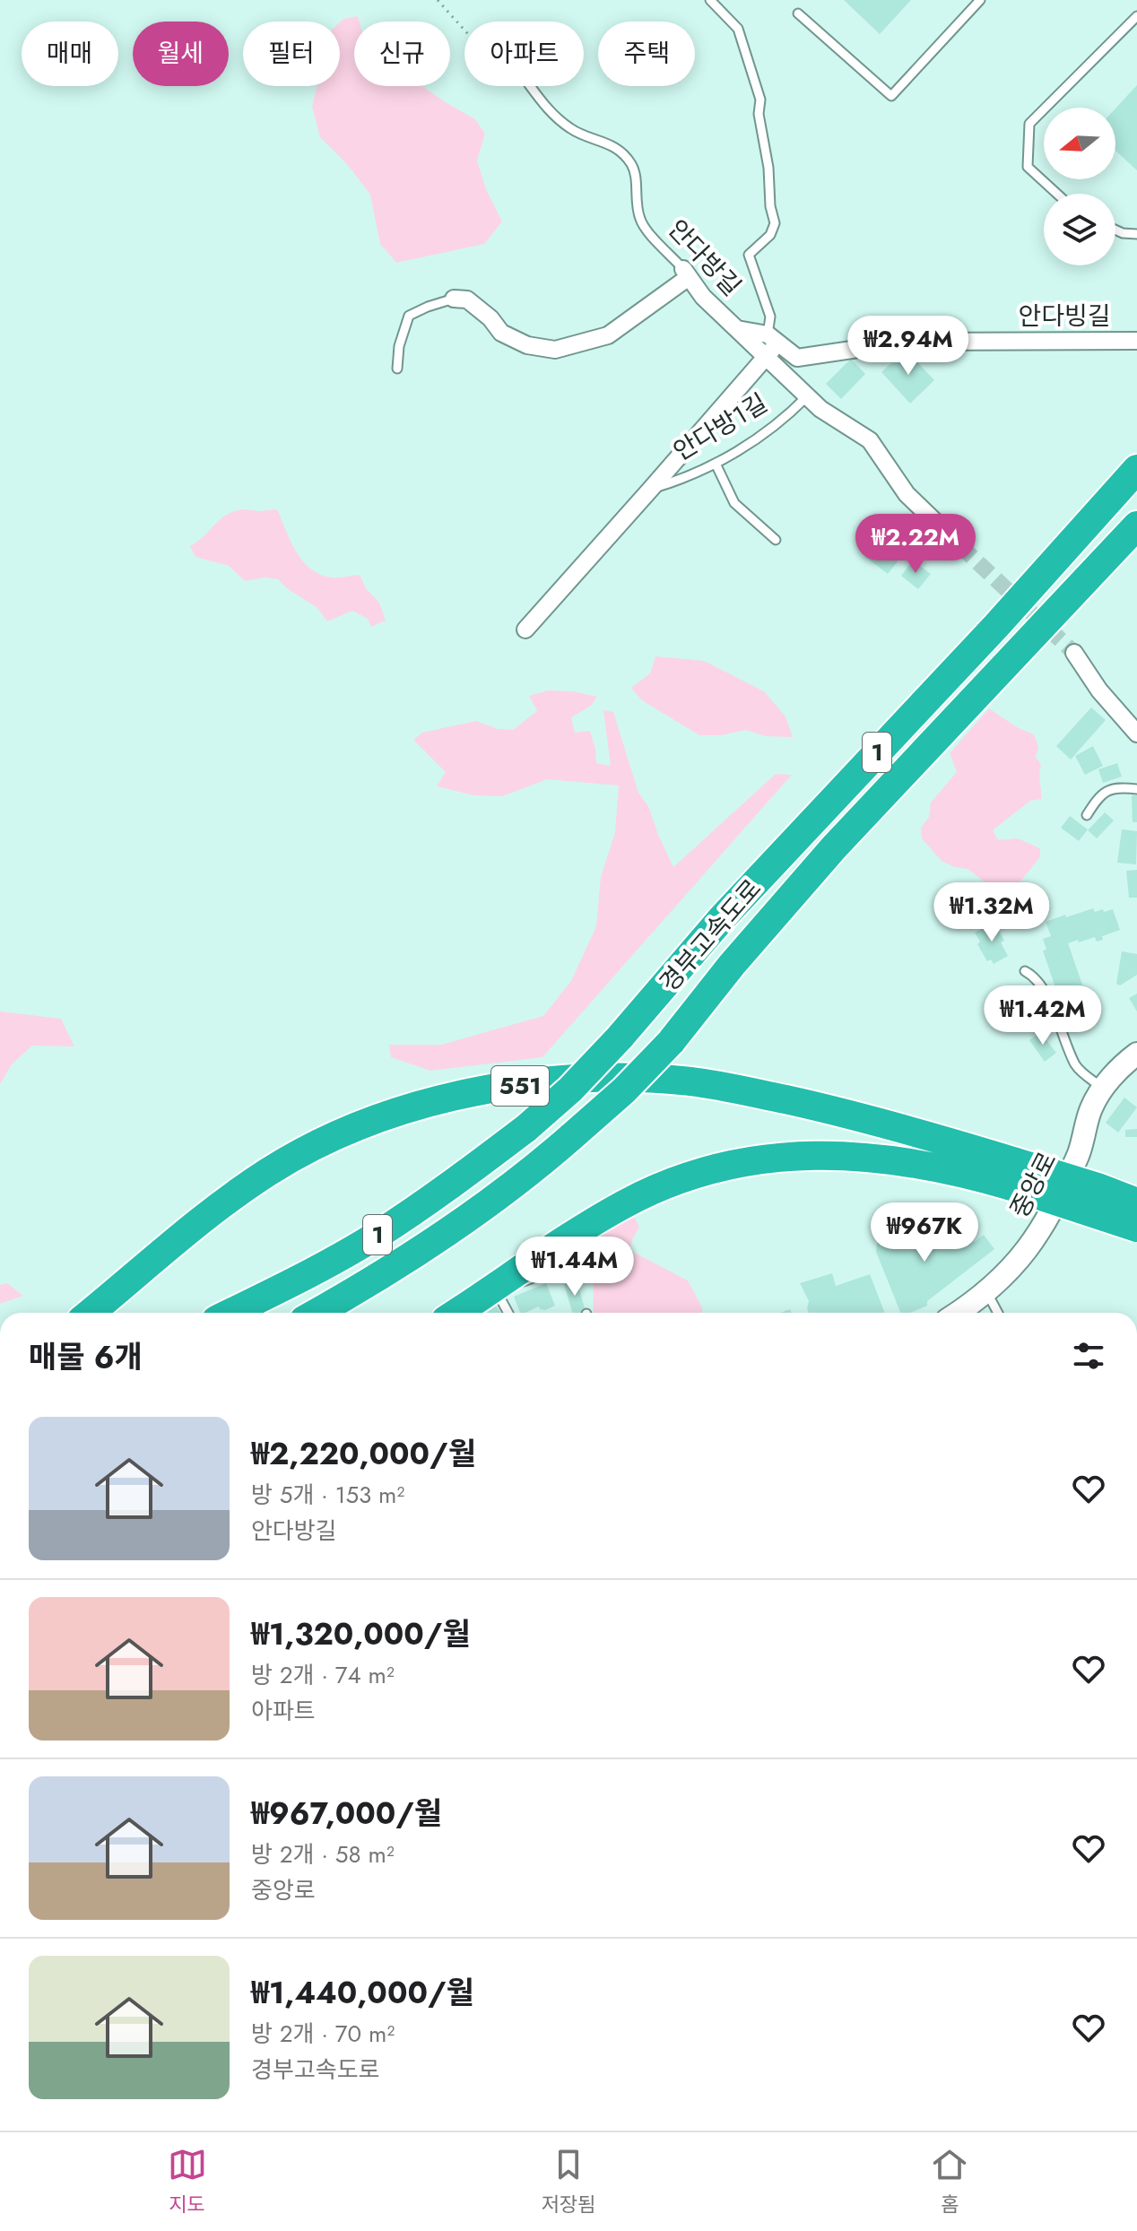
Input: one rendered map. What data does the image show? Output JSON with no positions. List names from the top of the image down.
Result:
{
  "streets": {
    "highway": ["1", "경부고속도로", "551"],
    "main road": ["중앙로"],
    "street": ["안다방길", "안다빙길"],
    "lane": ["안다방1길"]
  },
  "crossings": [
    ["안다방길", "안다방1길"]
  ],
  "north": "left",
  "page": {
    "chip": [
      "매매",
      "월세",
      "필터",
      "신규",
      "아파트",
      "주택"
    ],
    "price": [
      "₩2.94M",
      "₩2.22M",
      "₩1.32M",
      "₩1.42M",
      "₩967K",
      "₩1.44M"
    ],
    "heading": "매물 6개",
    "list": [
      {
        "name": "₩2,220,000/월",
        "note": "방 5개 · 153 m² · 안다방길"
      },
      {
        "name": "₩1,320,000/월",
        "note": "방 2개 · 74 m² · 아파트"
      },
      {
        "name": "₩967,000/월",
        "note": "방 2개 · 58 m² · 중앙로"
      },
      {
        "name": "₩1,440,000/월",
        "note": "방 2개 · 70 m² · 경부고속도로"
      }
    ],
    "tabs": ["지도", "저장됨", "홈"]
  }
}
